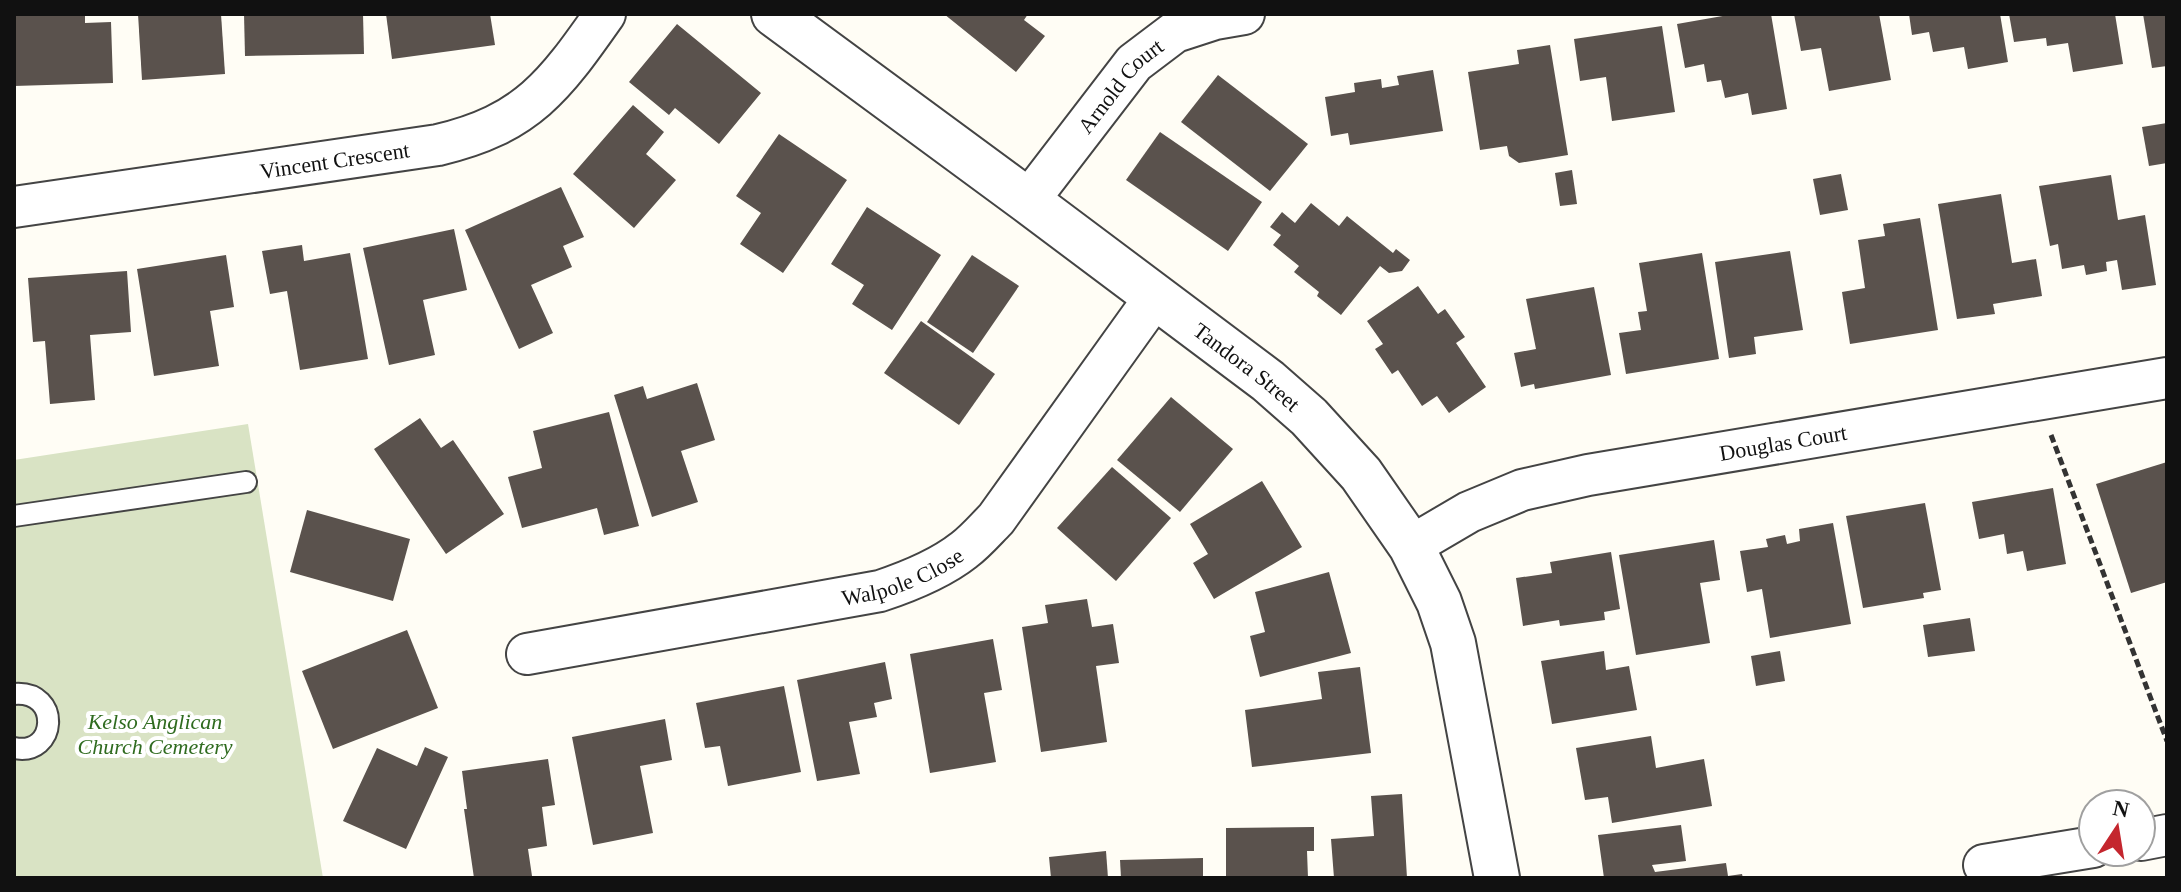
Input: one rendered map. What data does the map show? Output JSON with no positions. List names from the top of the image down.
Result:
{
  "streets": {
    "street": [
      "Arnold Court",
      "Vincent Crescent",
      "Tandora Street",
      "Douglas Court",
      "Walpole Close"
    ]
  },
  "crossings": [
    ["Arnold Court", "Tandora Street"],
    ["Tandora Street", "Douglas Court"],
    ["Tandora Street", "Walpole Close"]
  ],
  "parks": ["Kelso Anglican Church Cemetery"],
  "north": "top"
}
